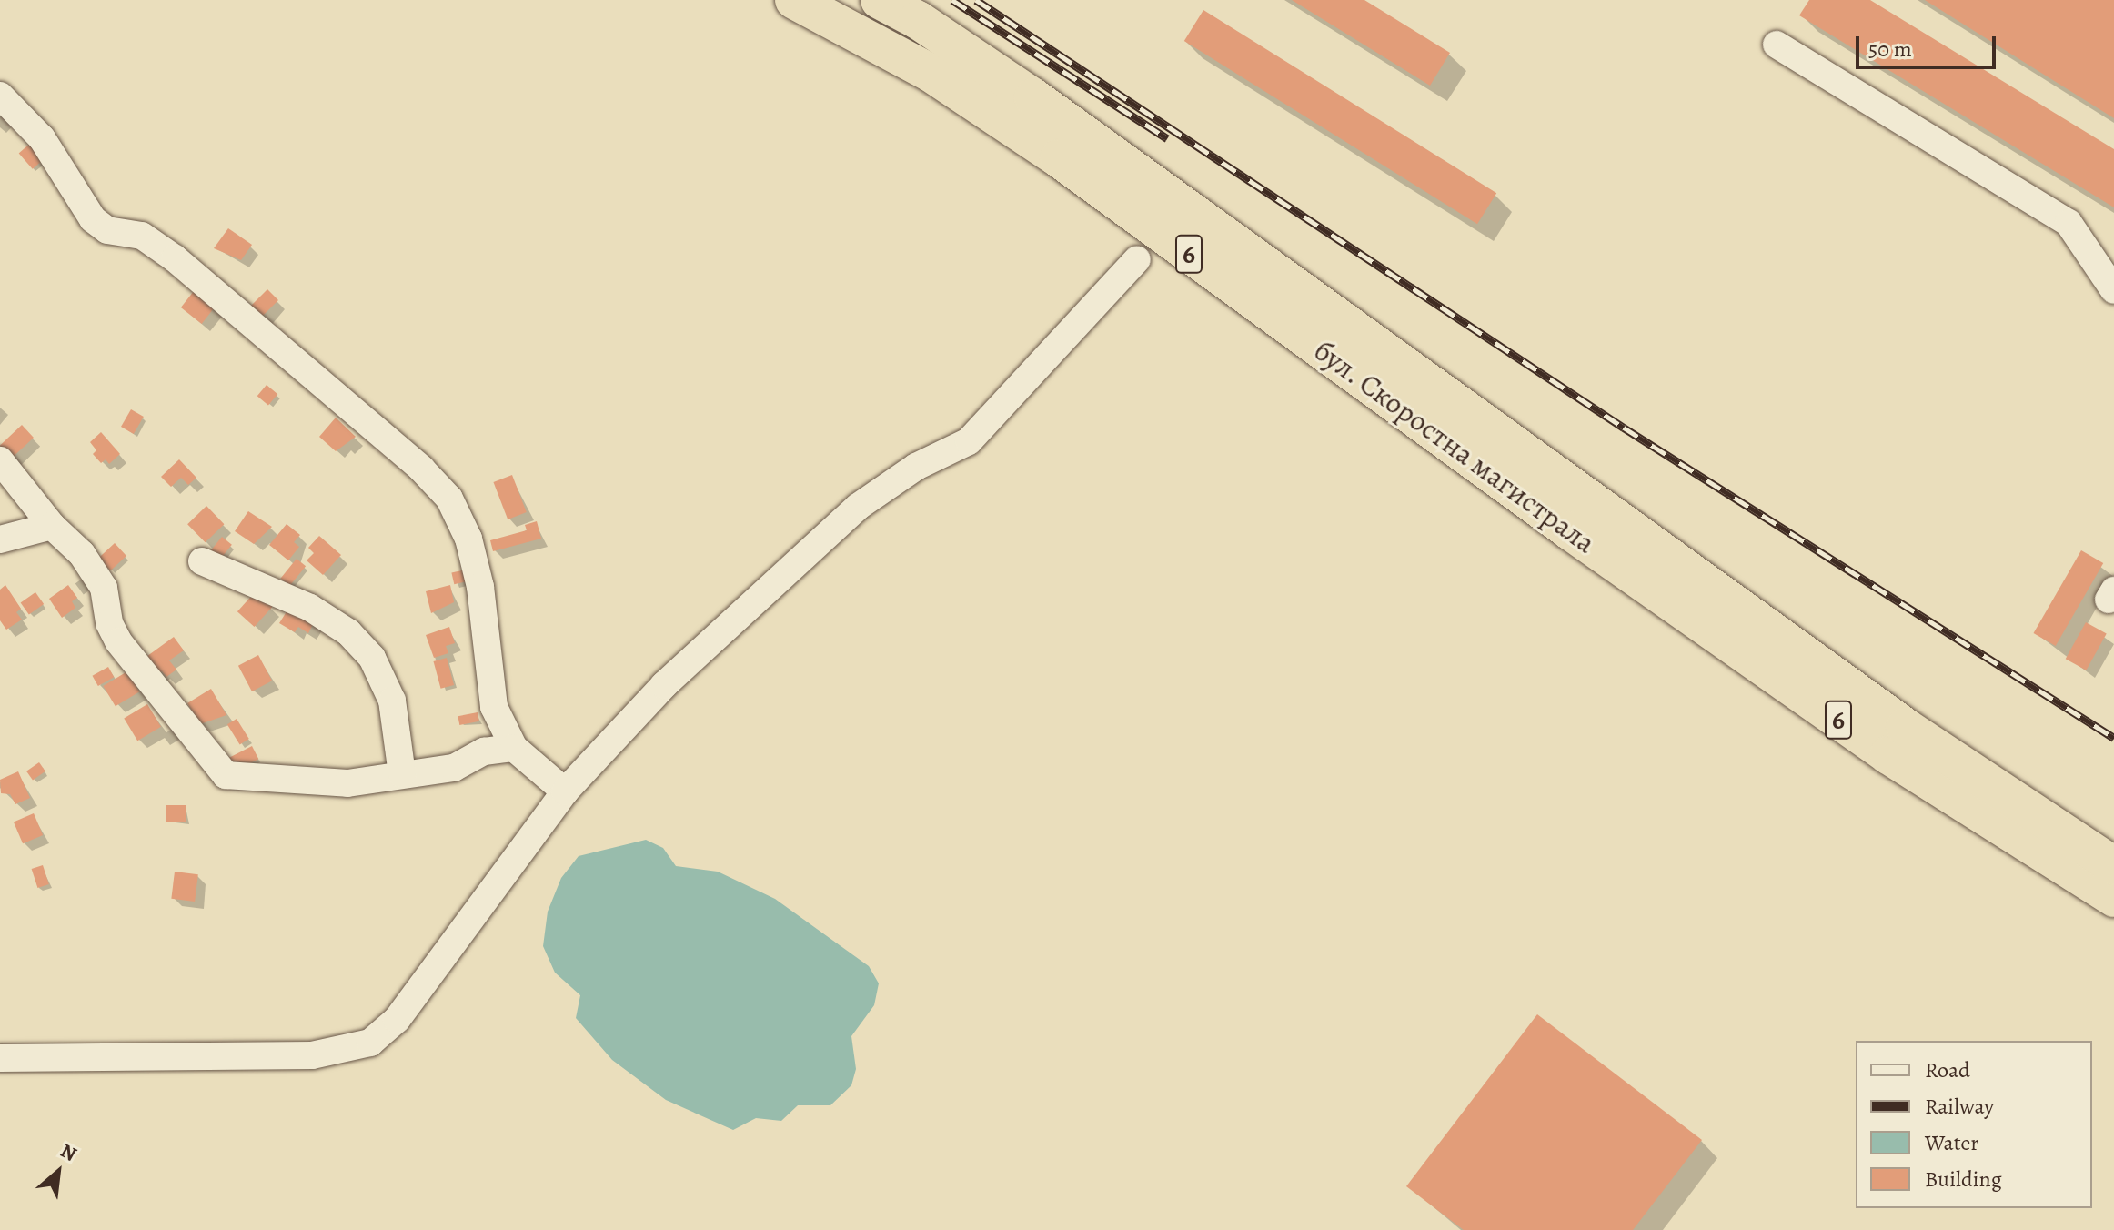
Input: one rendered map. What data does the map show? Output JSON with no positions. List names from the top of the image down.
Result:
{
  "streets": {
    "highway": ["6", "бул. Скоростна магистрала"]
  },
  "legend": [
    "Road",
    "Railway",
    "Water",
    "Building"
  ],
  "scale_bar": "50 m",
  "north": "top right"
}
